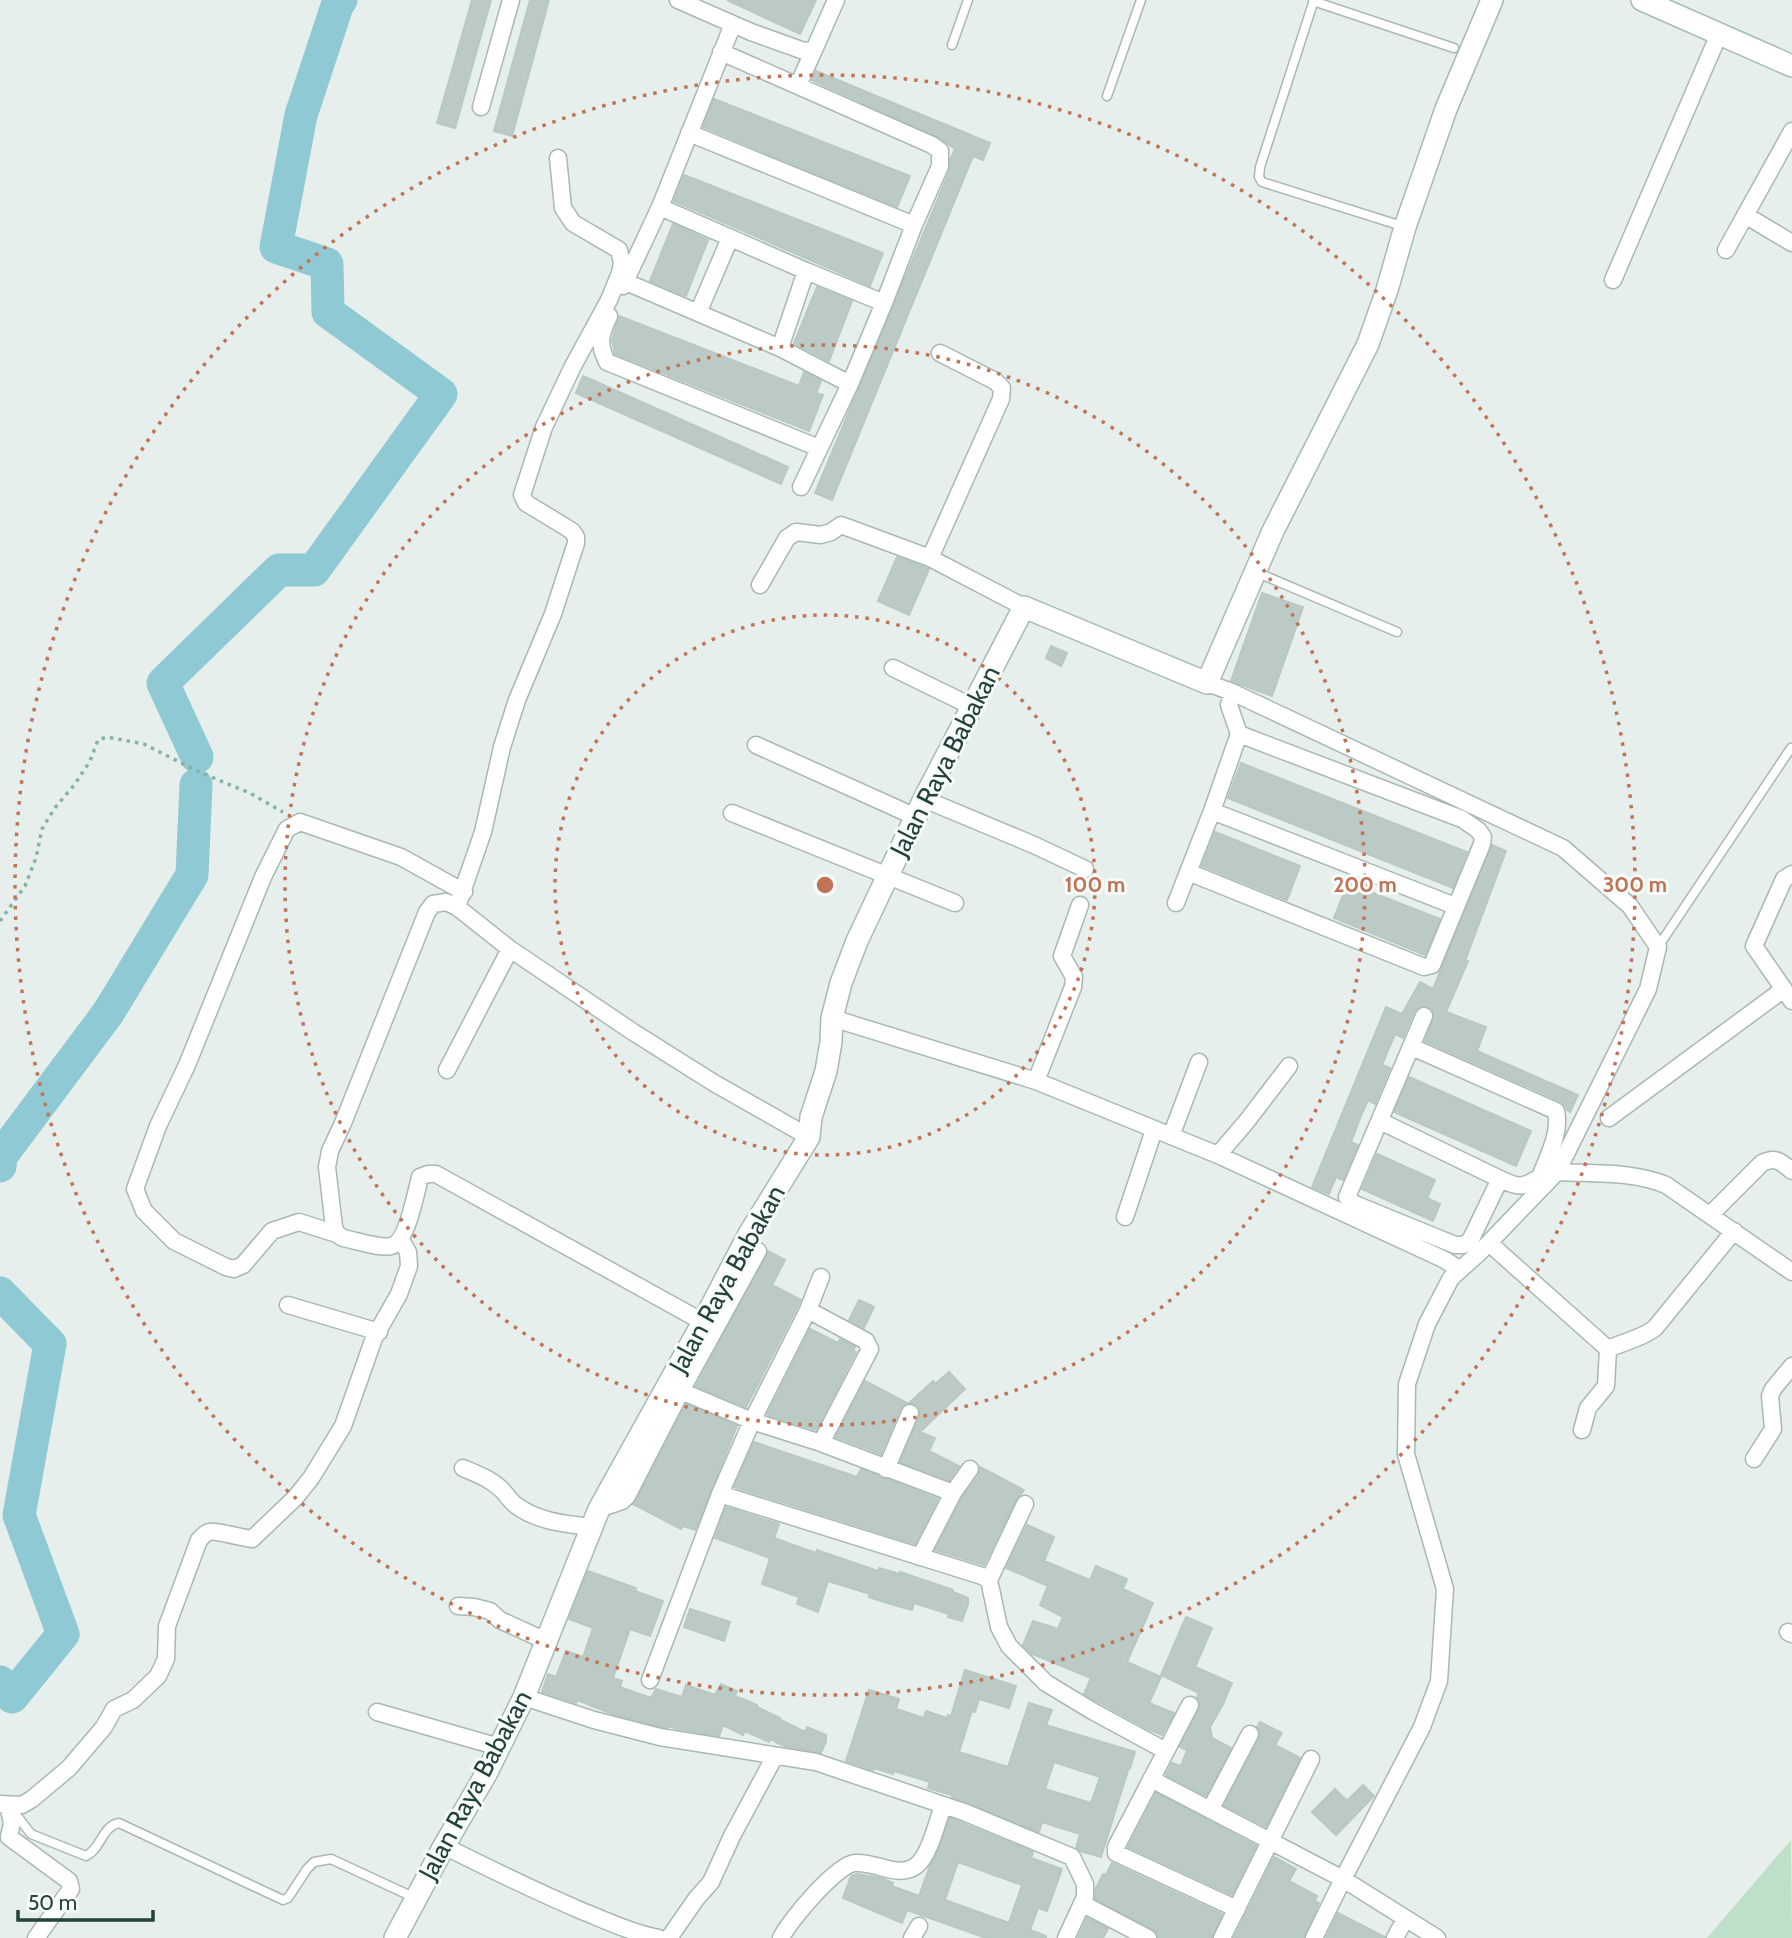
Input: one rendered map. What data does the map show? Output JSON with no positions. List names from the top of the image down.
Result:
{
  "streets": {
    "street": ["Jalan Raya Babakan"]
  },
  "scale_bar": "50 m",
  "rings": ["100 m", "200 m", "300 m"]
}
